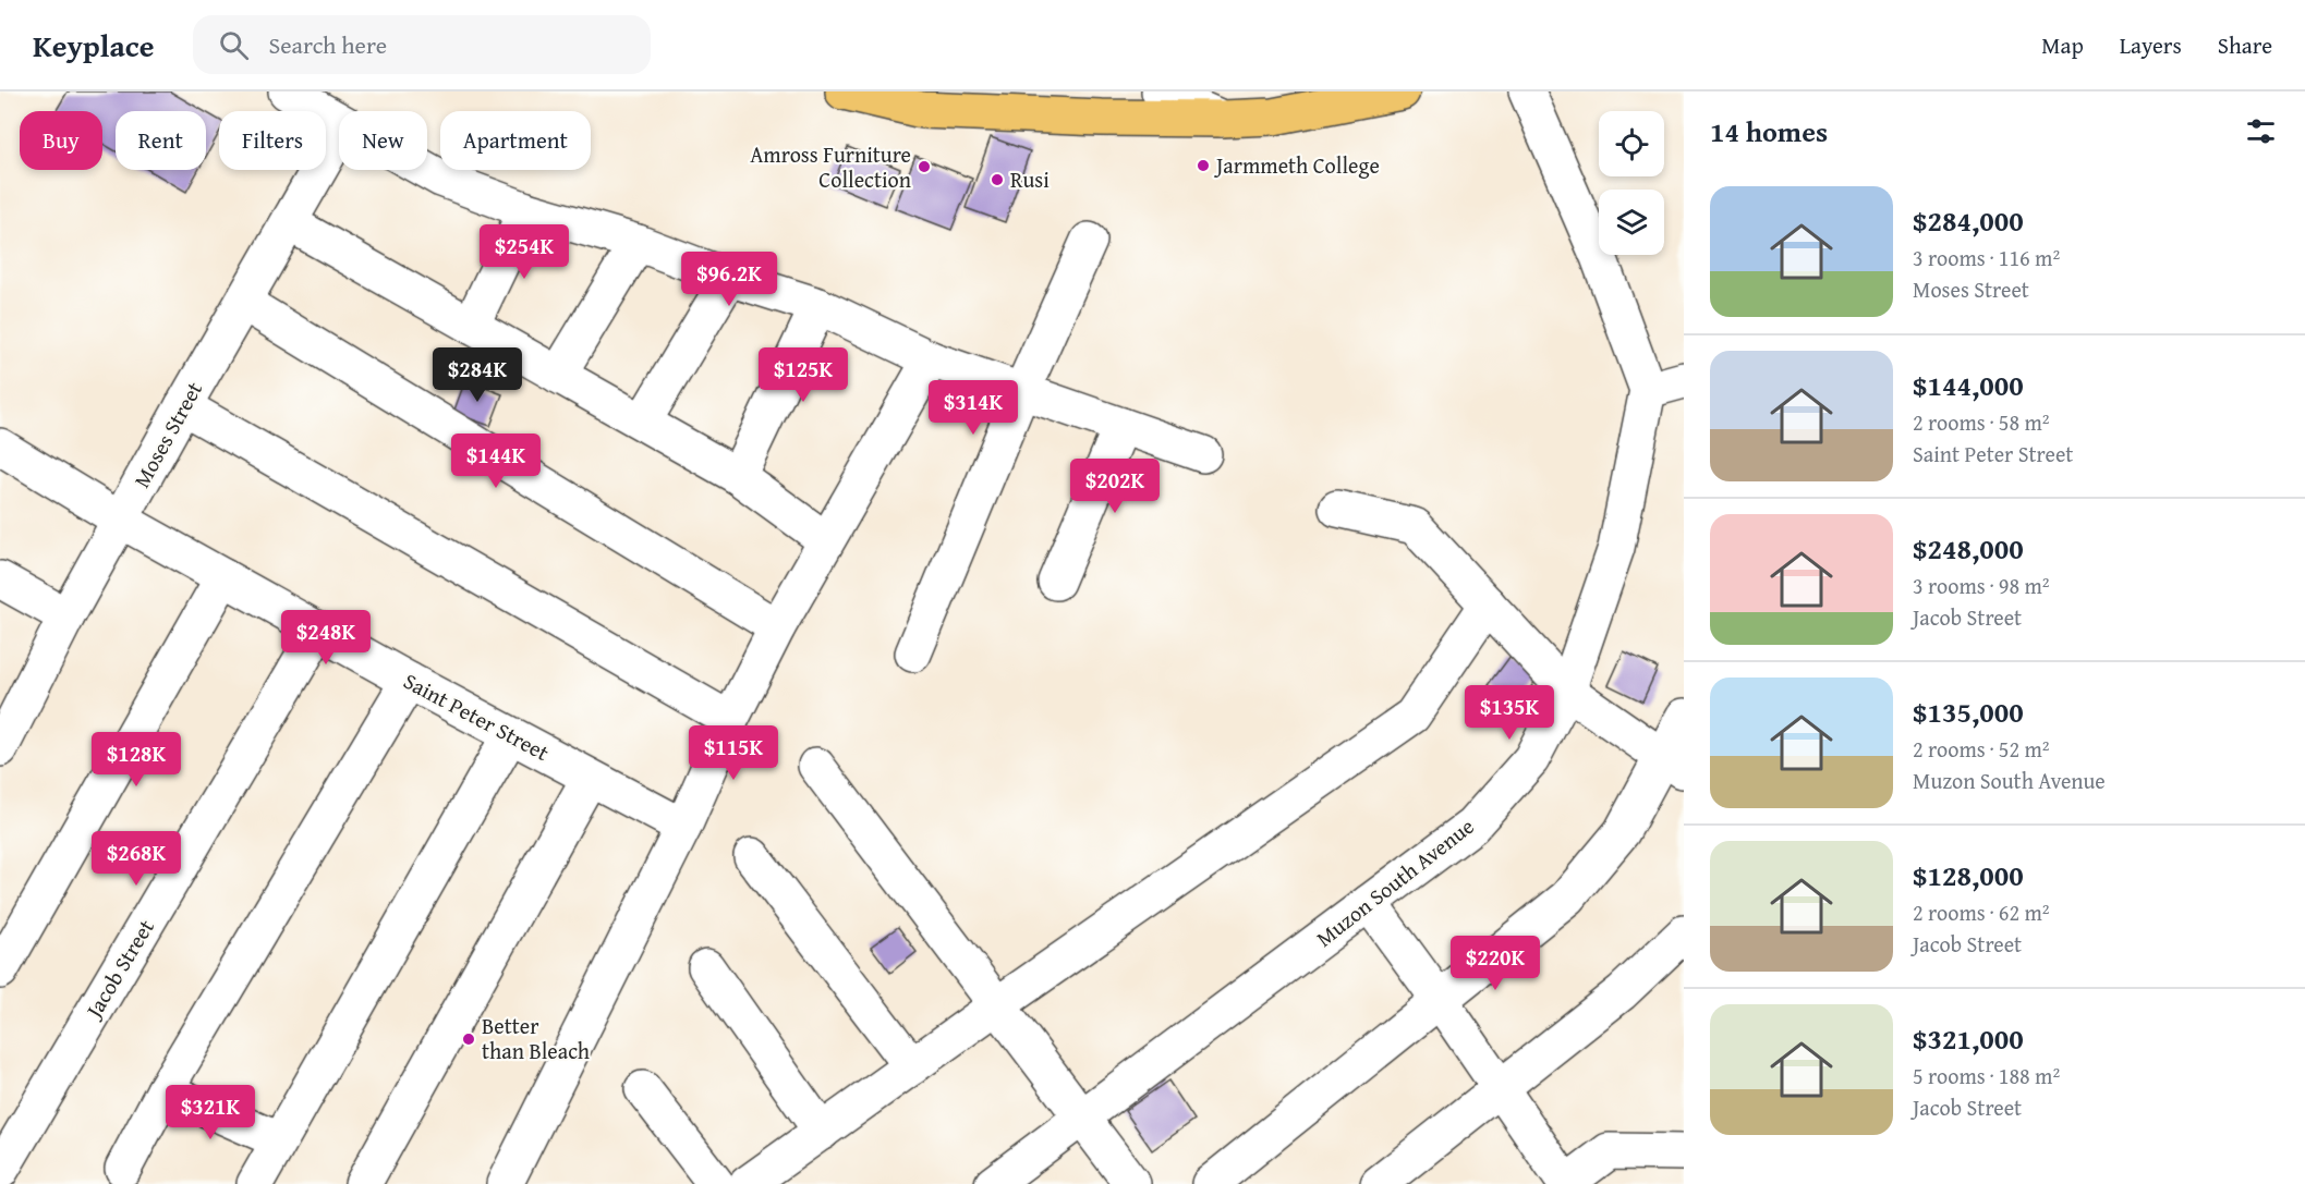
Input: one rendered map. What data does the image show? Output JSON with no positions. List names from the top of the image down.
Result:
{
  "streets": {
    "street": [
      "Moses Street",
      "Saint Peter Street",
      "Muzon South Avenue",
      "Jacob Street"
    ]
  },
  "crossings": [
    ["Moses Street", "Saint Peter Street"],
    ["Saint Peter Street", "Jacob Street"]
  ],
  "places": [
    "Jarmmeth College",
    "Amross Furniture Collection",
    "Rusi",
    "Better than Bleach"
  ],
  "page": {
    "header": "Keyplace",
    "search": "Search here",
    "nav": ["Map", "Layers", "Share"],
    "heading": "14 homes",
    "chip": [
      "Buy",
      "Rent",
      "Filters",
      "New",
      "Apartment"
    ],
    "list": [
      {
        "name": "$284,000",
        "note": "3 rooms · 116 m² · Moses Street"
      },
      {
        "name": "$144,000",
        "note": "2 rooms · 58 m² · Saint Peter Street"
      },
      {
        "name": "$248,000",
        "note": "3 rooms · 98 m² · Jacob Street"
      },
      {
        "name": "$135,000",
        "note": "2 rooms · 52 m² · Muzon South Avenue"
      },
      {
        "name": "$128,000",
        "note": "2 rooms · 62 m² · Jacob Street"
      },
      {
        "name": "$321,000",
        "note": "5 rooms · 188 m² · Jacob Street"
      }
    ],
    "price": [
      "$254K",
      "$96.2K",
      "$284K",
      "$125K",
      "$314K",
      "$144K",
      "$202K",
      "$248K",
      "$135K",
      "$115K",
      "$128K",
      "$268K",
      "$220K",
      "$321K"
    ]
  }
}
